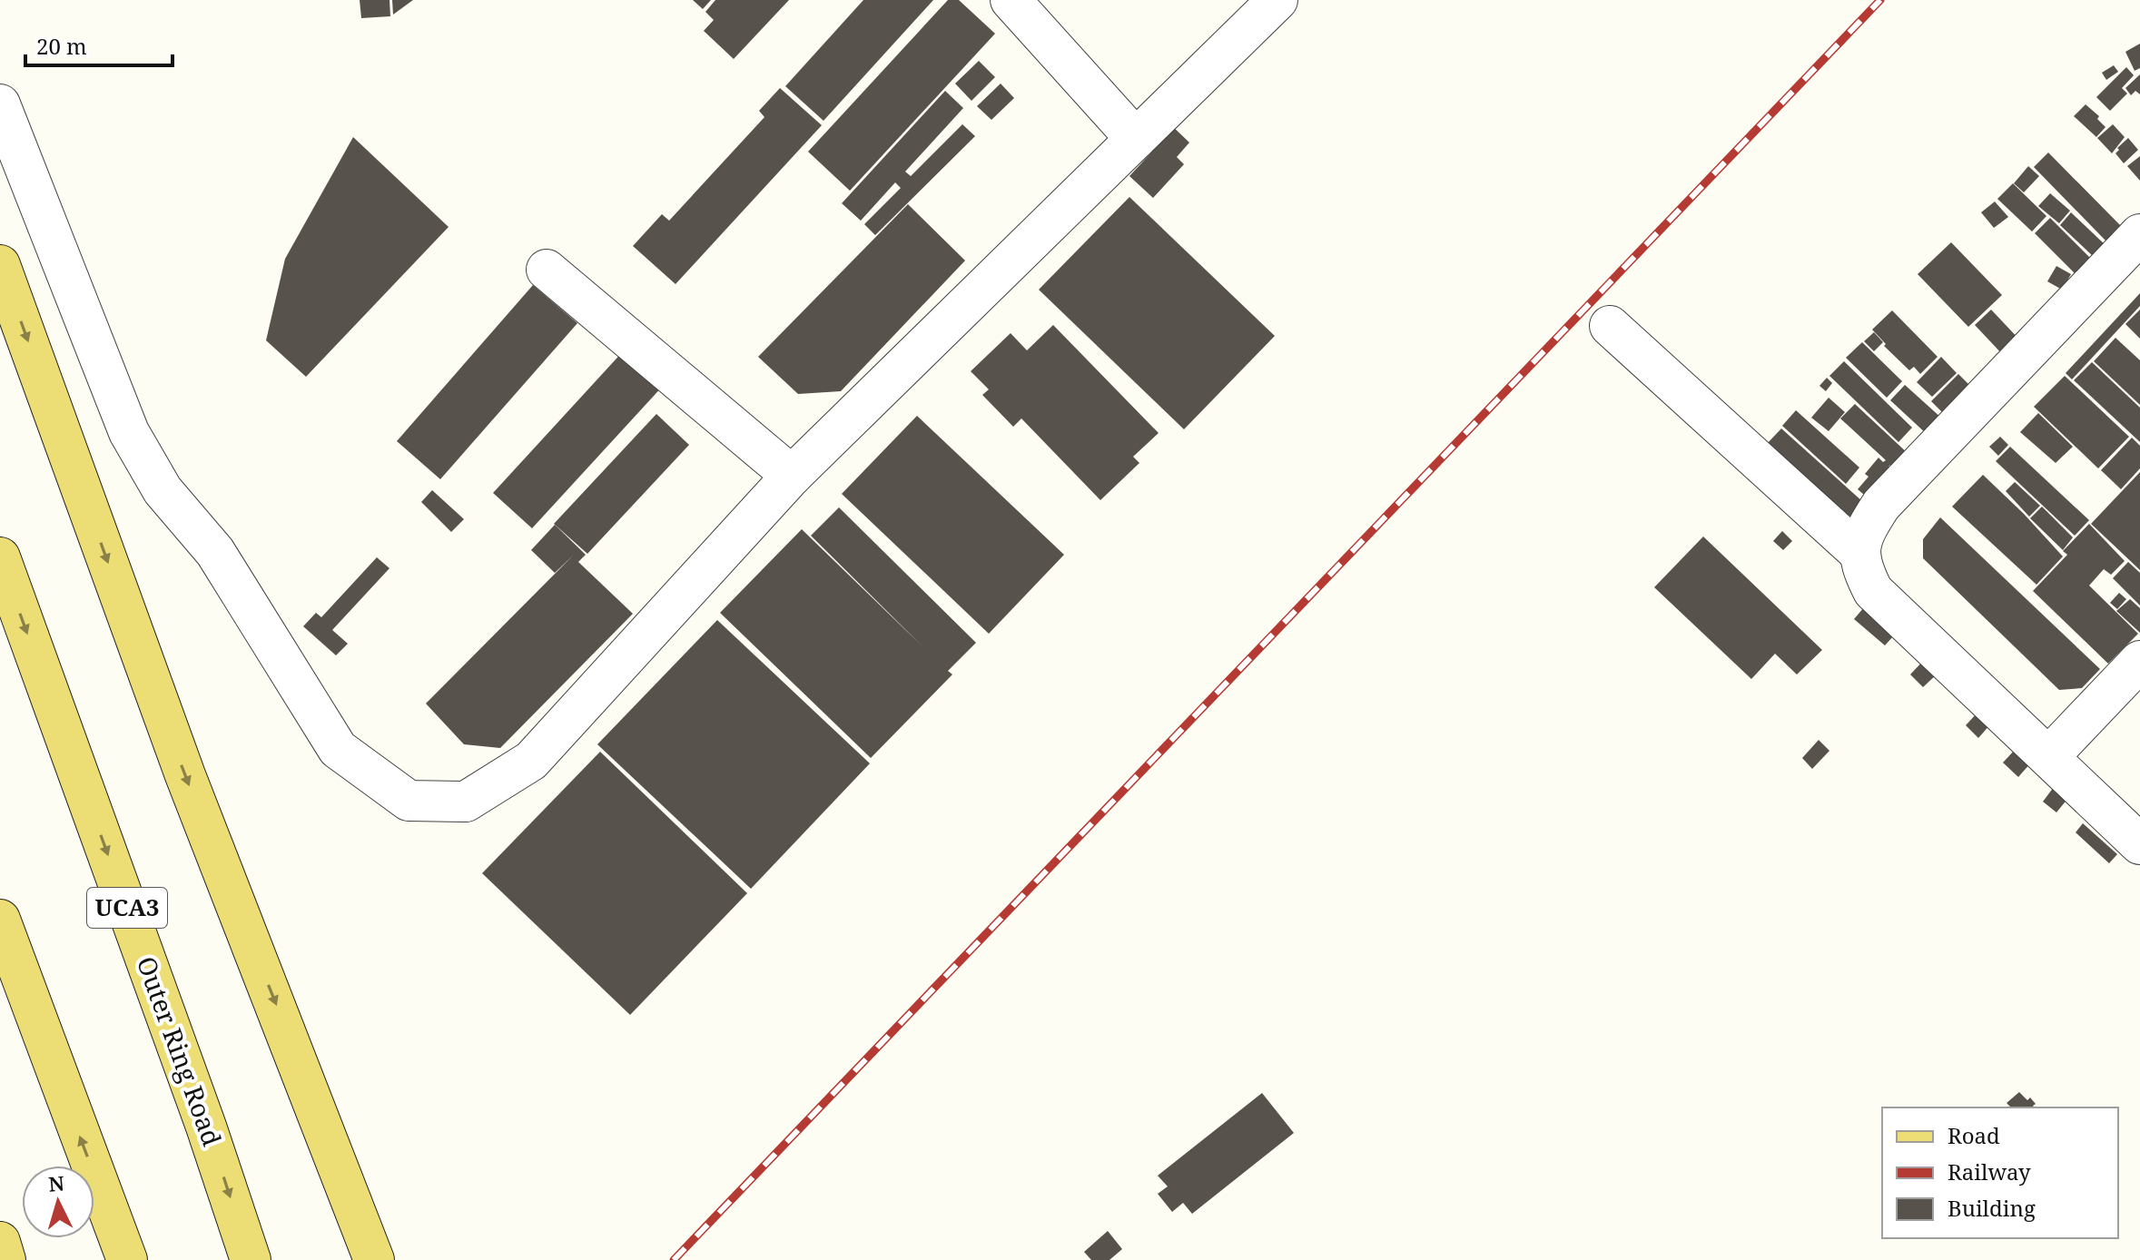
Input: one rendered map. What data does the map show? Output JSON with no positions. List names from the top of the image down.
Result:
{
  "streets": {
    "main road": ["UCA3", "Outer Ring Road"]
  },
  "legend": ["Road", "Railway", "Building"],
  "scale_bar": "20 m",
  "north": "top"
}
